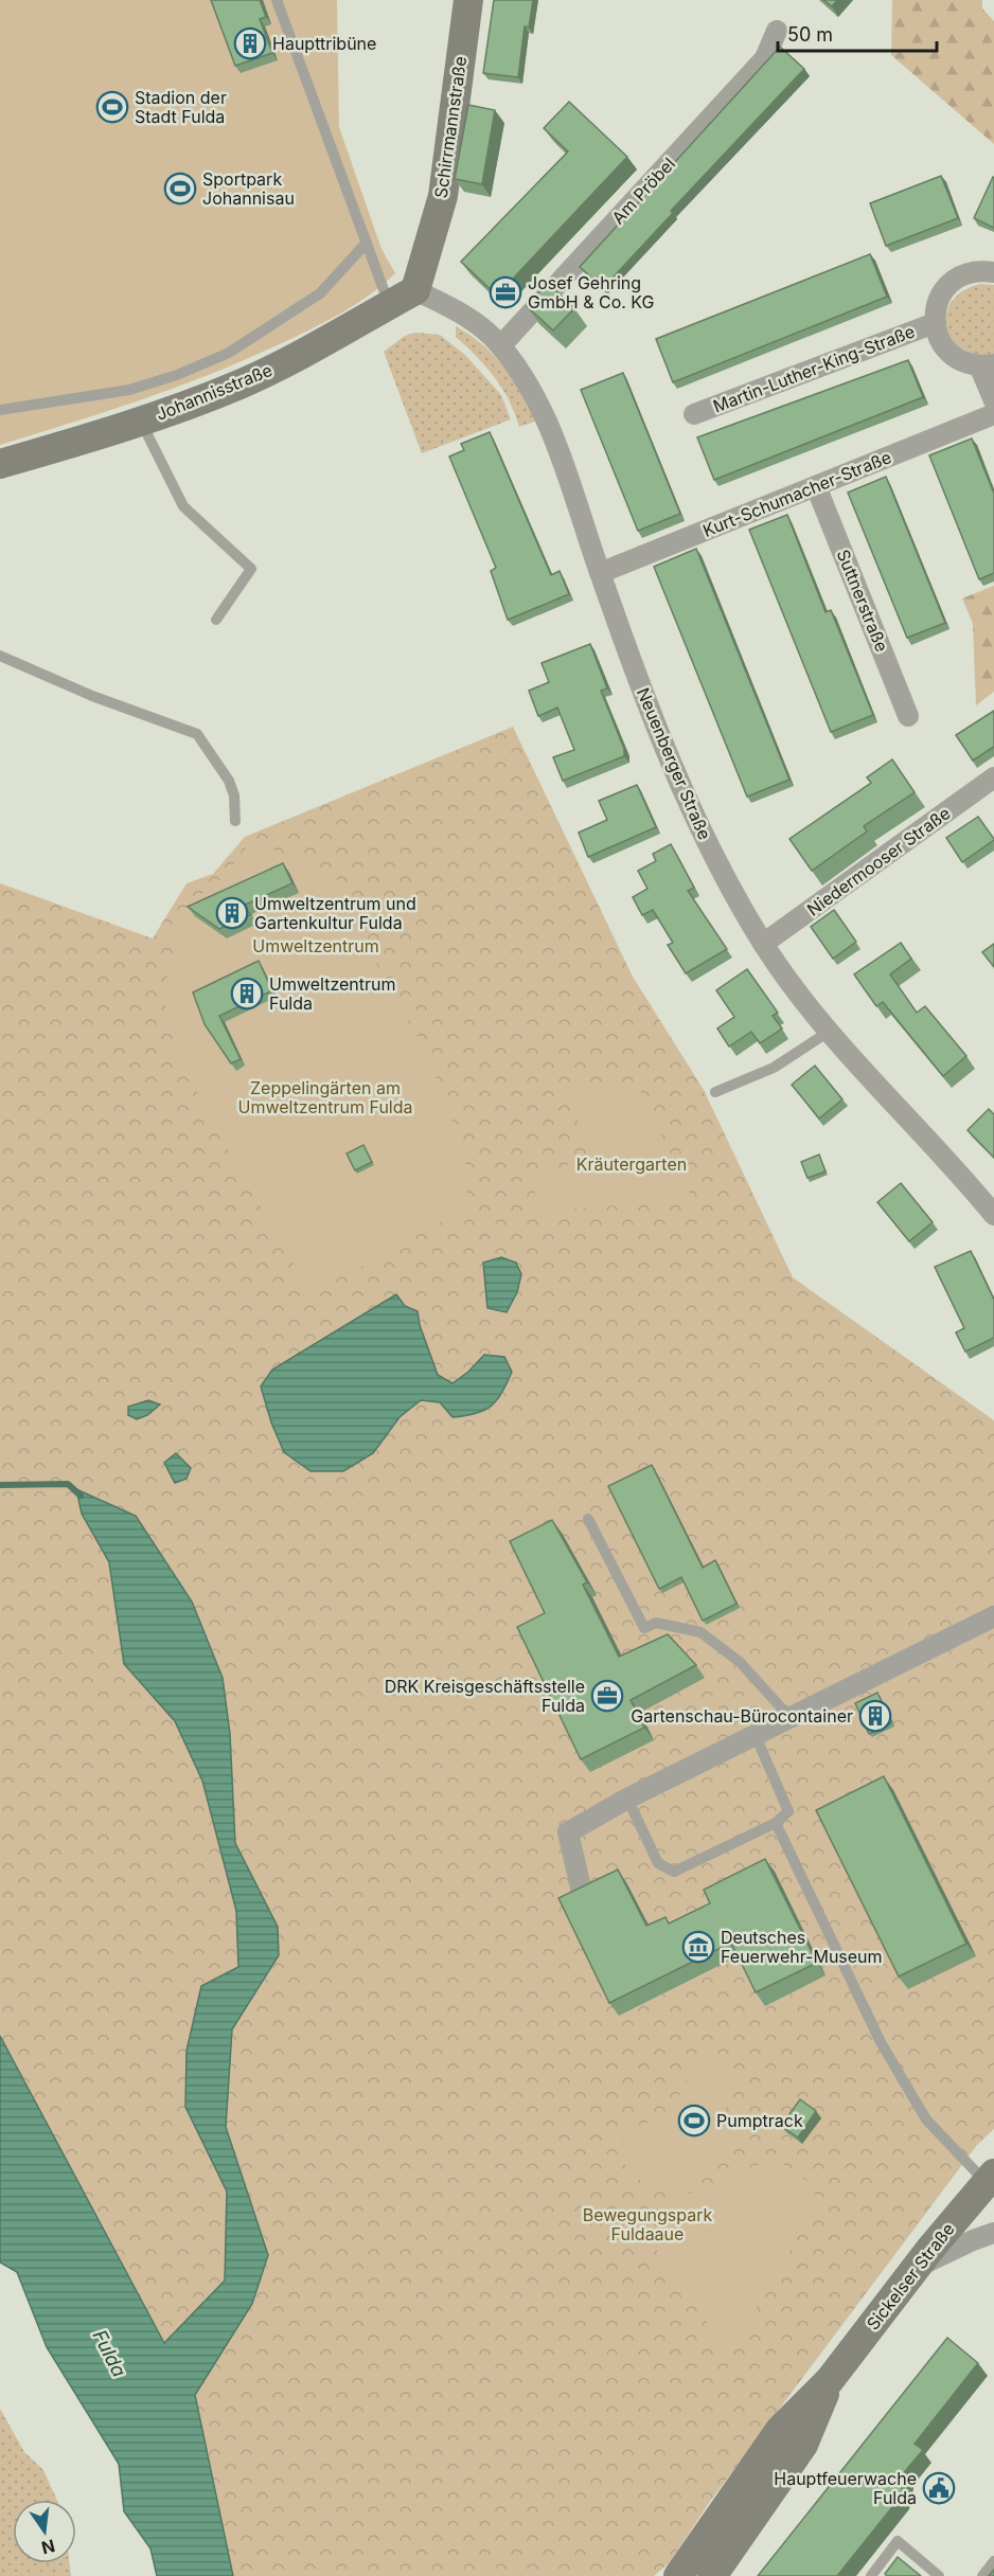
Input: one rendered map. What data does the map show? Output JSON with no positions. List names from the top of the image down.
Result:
{
  "streets": {
    "main road": ["Schirrmannstraße", "Johannisstraße", "Sickelser Straße"],
    "street": [
      "Am Pröbel",
      "Martin-Luther-King-Straße",
      "Kurt-Schumacher-Straße",
      "Suttnerstraße",
      "Neuenberger Straße",
      "Niedermooser Straße"
    ]
  },
  "crossings": [
    ["Schirrmannstraße", "Johannisstraße"],
    ["Schirrmannstraße", "Neuenberger Straße"],
    ["Am Pröbel", "Neuenberger Straße"],
    ["Johannisstraße", "Neuenberger Straße"],
    ["Kurt-Schumacher-Straße", "Suttnerstraße"],
    ["Kurt-Schumacher-Straße", "Neuenberger Straße"],
    ["Neuenberger Straße", "Niedermooser Straße"]
  ],
  "water": ["Fulda"],
  "parks": [
    "Umweltzentrum",
    "Zeppelingärten am Umweltzentrum Fulda",
    "Kräutergarten",
    "Bewegungspark Fuldaaue"
  ],
  "places": {
    "building": [
      "Haupttribüne",
      "Umweltzentrum und Gartenkultur Fulda",
      "Umweltzentrum Fulda",
      "Gartenschau-Bürocontainer"
    ],
    "sports": ["Stadion der Stadt Fulda", "Sportpark Johannisau", "Pumptrack"],
    "office": ["Josef Gehring GmbH & Co. KG", "DRK Kreisgeschäftsstelle Fulda"],
    "museum": ["Deutsches Feuerwehr-Museum"],
    "public building": ["Hauptfeuerwache Fulda"]
  },
  "scale_bar": "50 m",
  "north": "bottom"
}
